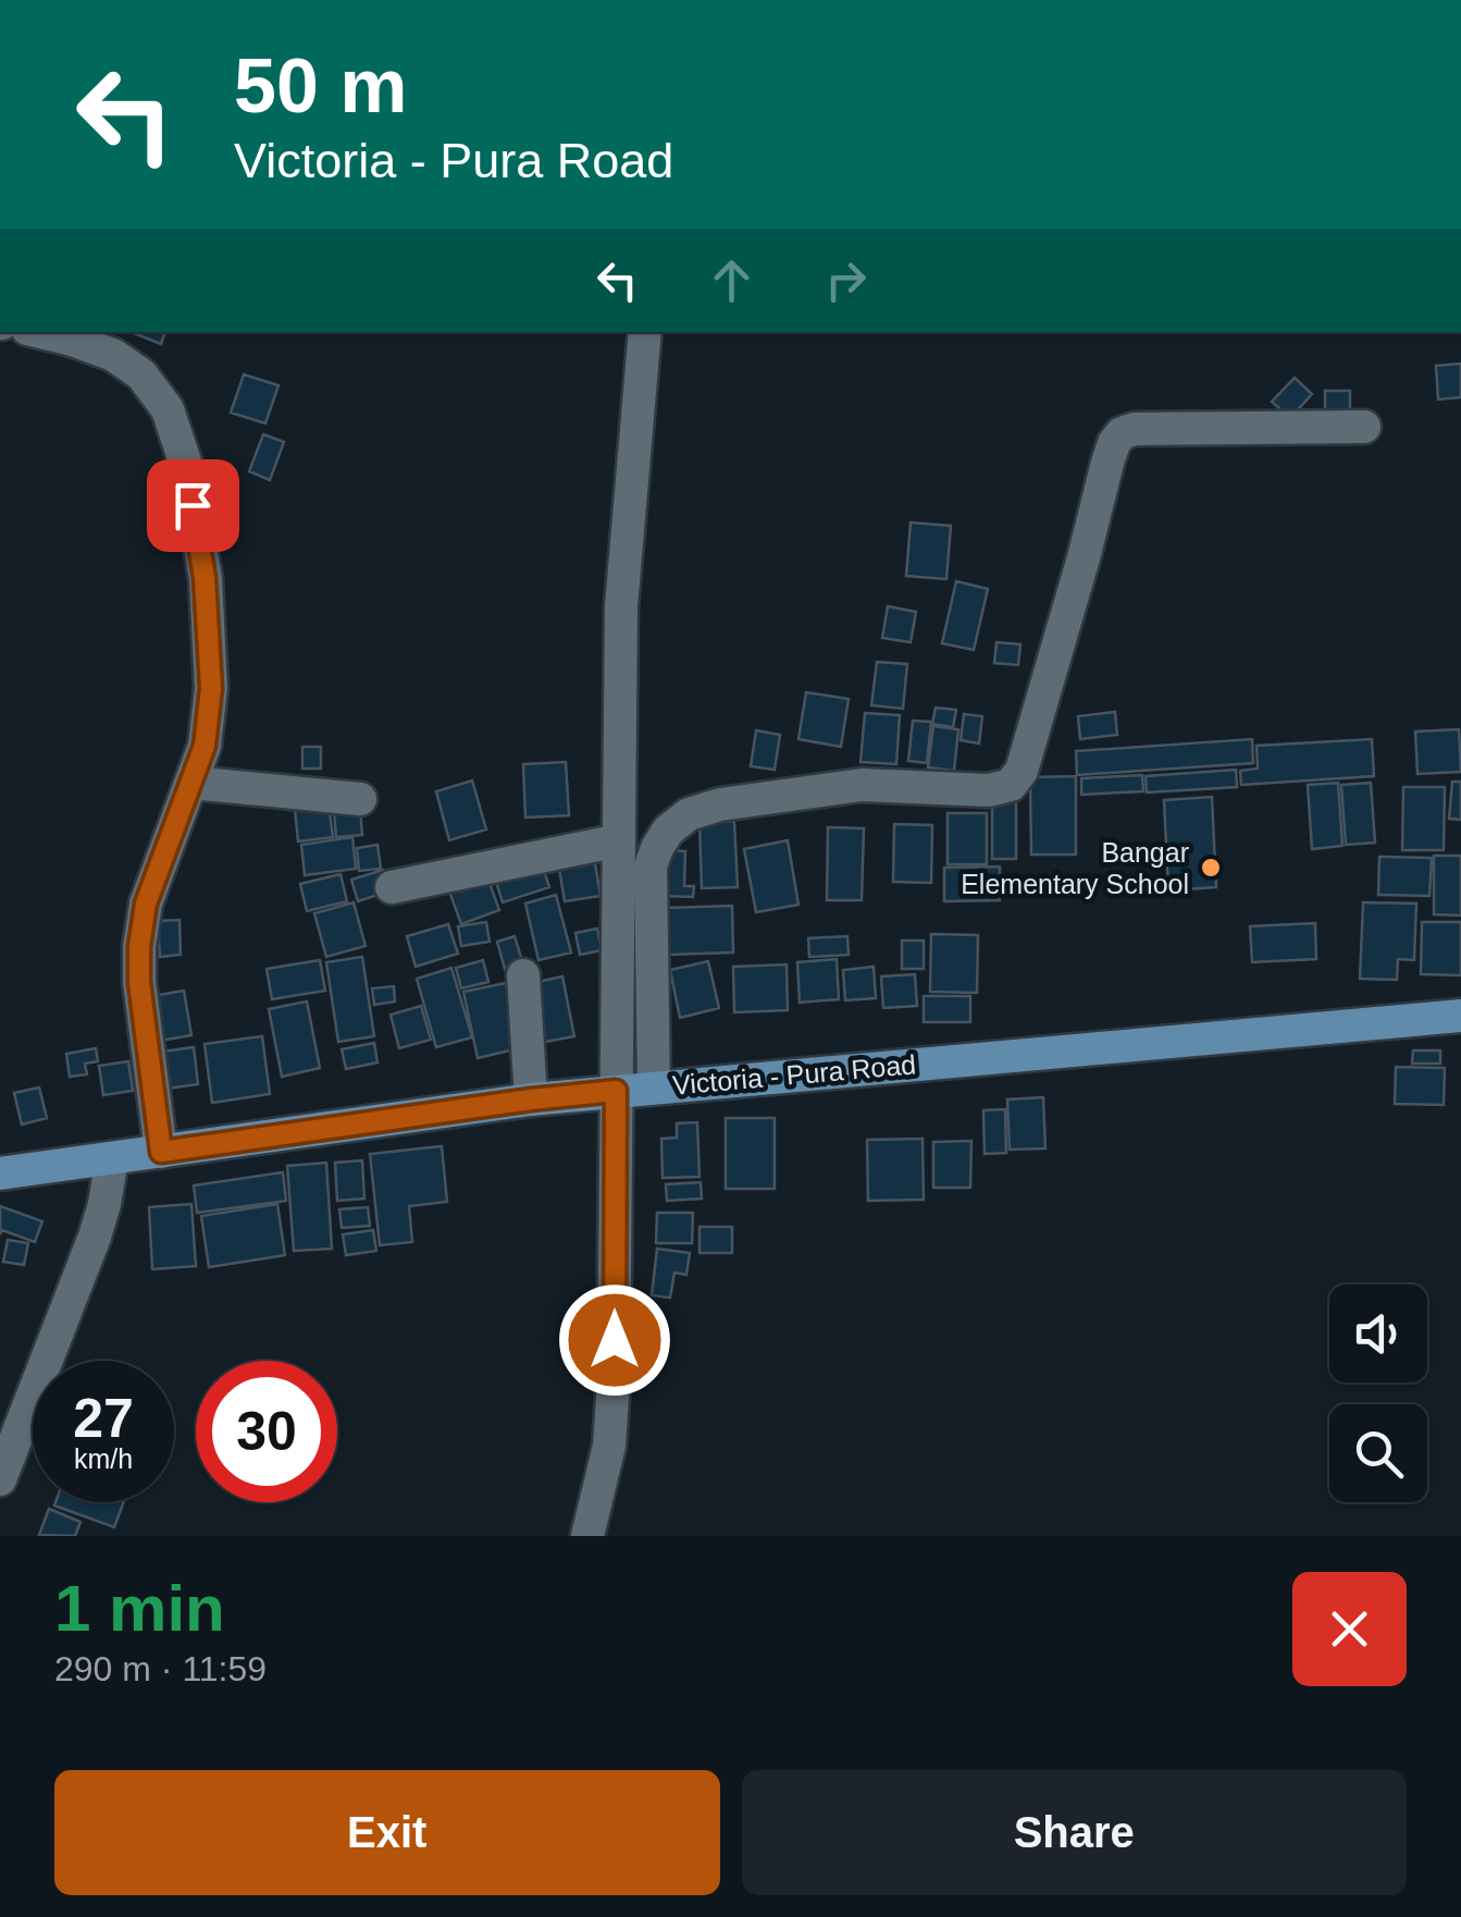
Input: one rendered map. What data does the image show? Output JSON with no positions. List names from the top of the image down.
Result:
{
  "streets": {
    "main road": ["Victoria - Pura Road"]
  },
  "places": ["Bangar Elementary School"],
  "page": {
    "turn": ["50 m", "Victoria - Pura Road"],
    "speed": "27 km/h",
    "limit": "30",
    "heading": ["1 min", "290 m · 11:59"],
    "buttons": ["Exit", "Share"]
  }
}
